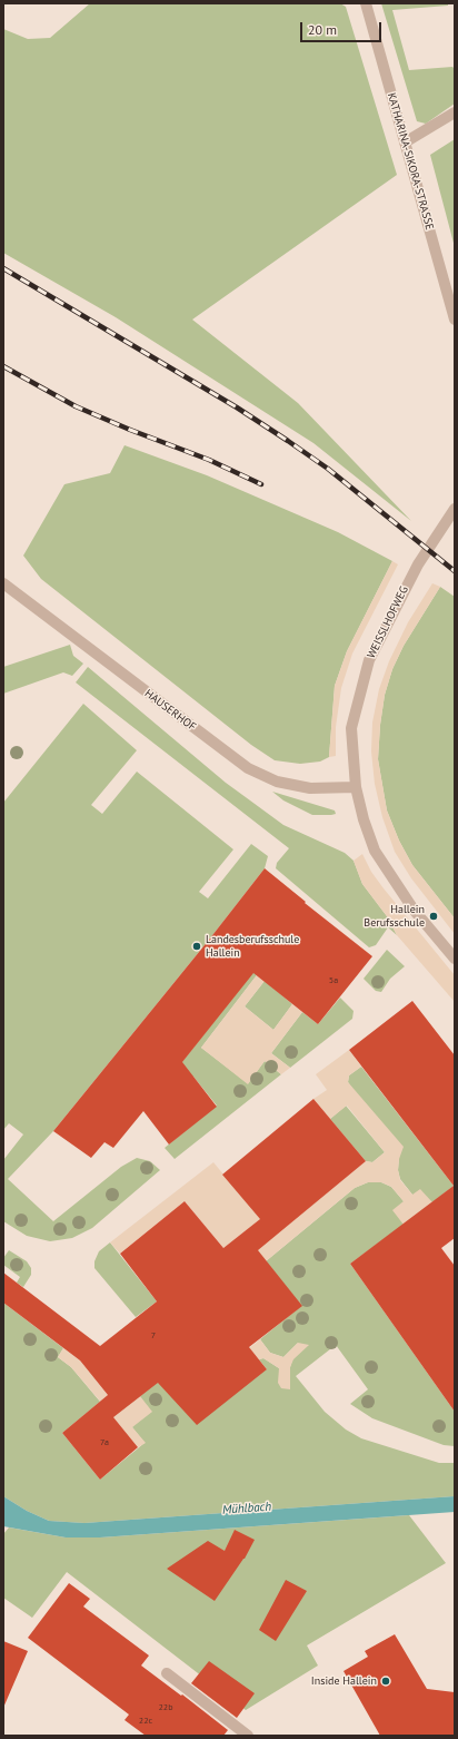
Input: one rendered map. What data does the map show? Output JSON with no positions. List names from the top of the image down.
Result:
{
  "streets": {
    "street": ["KATHARINA-SIKORA-STRASSE", "WEISSLHOFWEG", "HAUSERHOF"]
  },
  "crossings": [
    ["WEISSLHOFWEG", "HAUSERHOF"]
  ],
  "water": ["Mühlbach"],
  "places": ["Hallein Berufsschule", "Landesberufsschule Hallein", "Inside Hallein"],
  "house_numbers": [
    "5a",
    "7",
    "7a",
    "22b",
    "22c"
  ],
  "scale_bar": "20 m"
}
